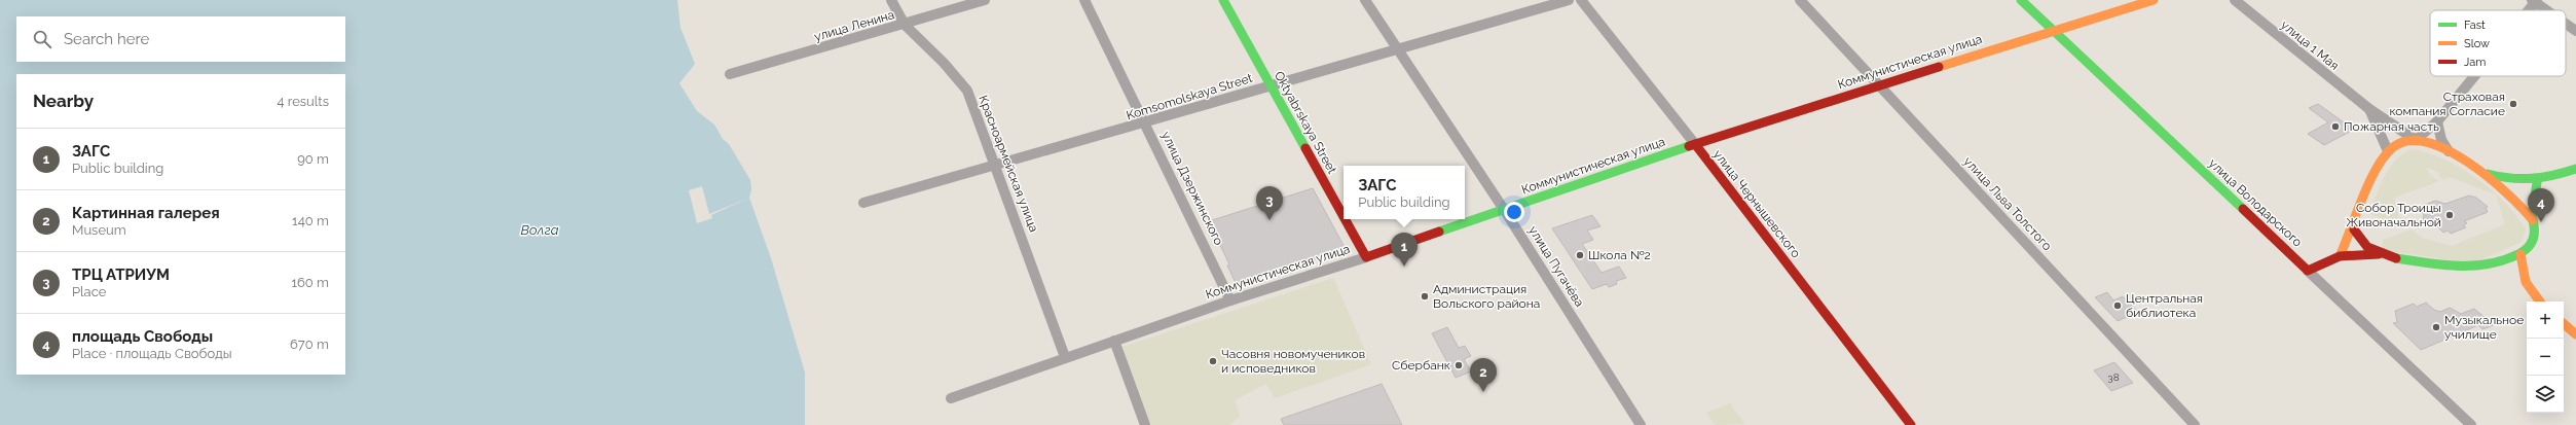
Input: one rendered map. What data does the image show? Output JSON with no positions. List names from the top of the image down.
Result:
{
  "streets": {
    "street": [
      "улица Ленина",
      "улица 1 Мая",
      "Коммунистическая улица",
      "Komsomolskaya Street",
      "Oktyabrskaya Street",
      "Красноармейская улица",
      "улица Дзержинского",
      "улица Володарского",
      "улица Чернышевского",
      "улица Льва Толстого",
      "улица Пугачёва"
    ]
  },
  "crossings": [
    ["улица Ленина", "Красноармейская улица"],
    ["Коммунистическая улица", "Oktyabrskaya Street"],
    ["Коммунистическая улица", "Красноармейская улица"],
    ["Коммунистическая улица", "улица Дзержинского"],
    ["Коммунистическая улица", "улица Володарского"],
    ["Коммунистическая улица", "улица Чернышевского"],
    ["Коммунистическая улица", "улица Льва Толстого"],
    ["Коммунистическая улица", "улица Пугачёва"],
    ["Komsomolskaya Street", "Oktyabrskaya Street"],
    ["Komsomolskaya Street", "Красноармейская улица"],
    ["Komsomolskaya Street", "улица Дзержинского"],
    ["Komsomolskaya Street", "улица Пугачёва"]
  ],
  "water": ["Волга"],
  "places": [
    "Страховая компания Согласие",
    "Пожарная часть",
    "Собор Троицы Живоначальной",
    "Школа №2",
    "Администрация Вольского района",
    "Центральная библиотека",
    "Музыкальное училище",
    "Часовня новомучеников и исповедников",
    "Сбербанк"
  ],
  "house_numbers": ["38"],
  "legend": ["Fast", "Slow", "Jam"],
  "page": {
    "search": "Search here",
    "heading": ["Nearby", "4 results"],
    "list": [
      {
        "mark": "1",
        "name": "ЗАГС",
        "note": "Public building",
        "value": "90 m"
      },
      {
        "mark": "2",
        "name": "Картинная галерея",
        "note": "Museum",
        "value": "140 m"
      },
      {
        "mark": "3",
        "name": "ТРЦ АТРИУМ",
        "note": "Place",
        "value": "160 m"
      },
      {
        "mark": "4",
        "name": "площадь Свободы",
        "note": "Place · площадь Свободы",
        "value": "670 m"
      }
    ],
    "popup": ["ЗАГС", "Public building"],
    "pins": [
      "3",
      "4",
      "1",
      "2"
    ],
    "map_buttons": ["+", "−"]
  }
}
